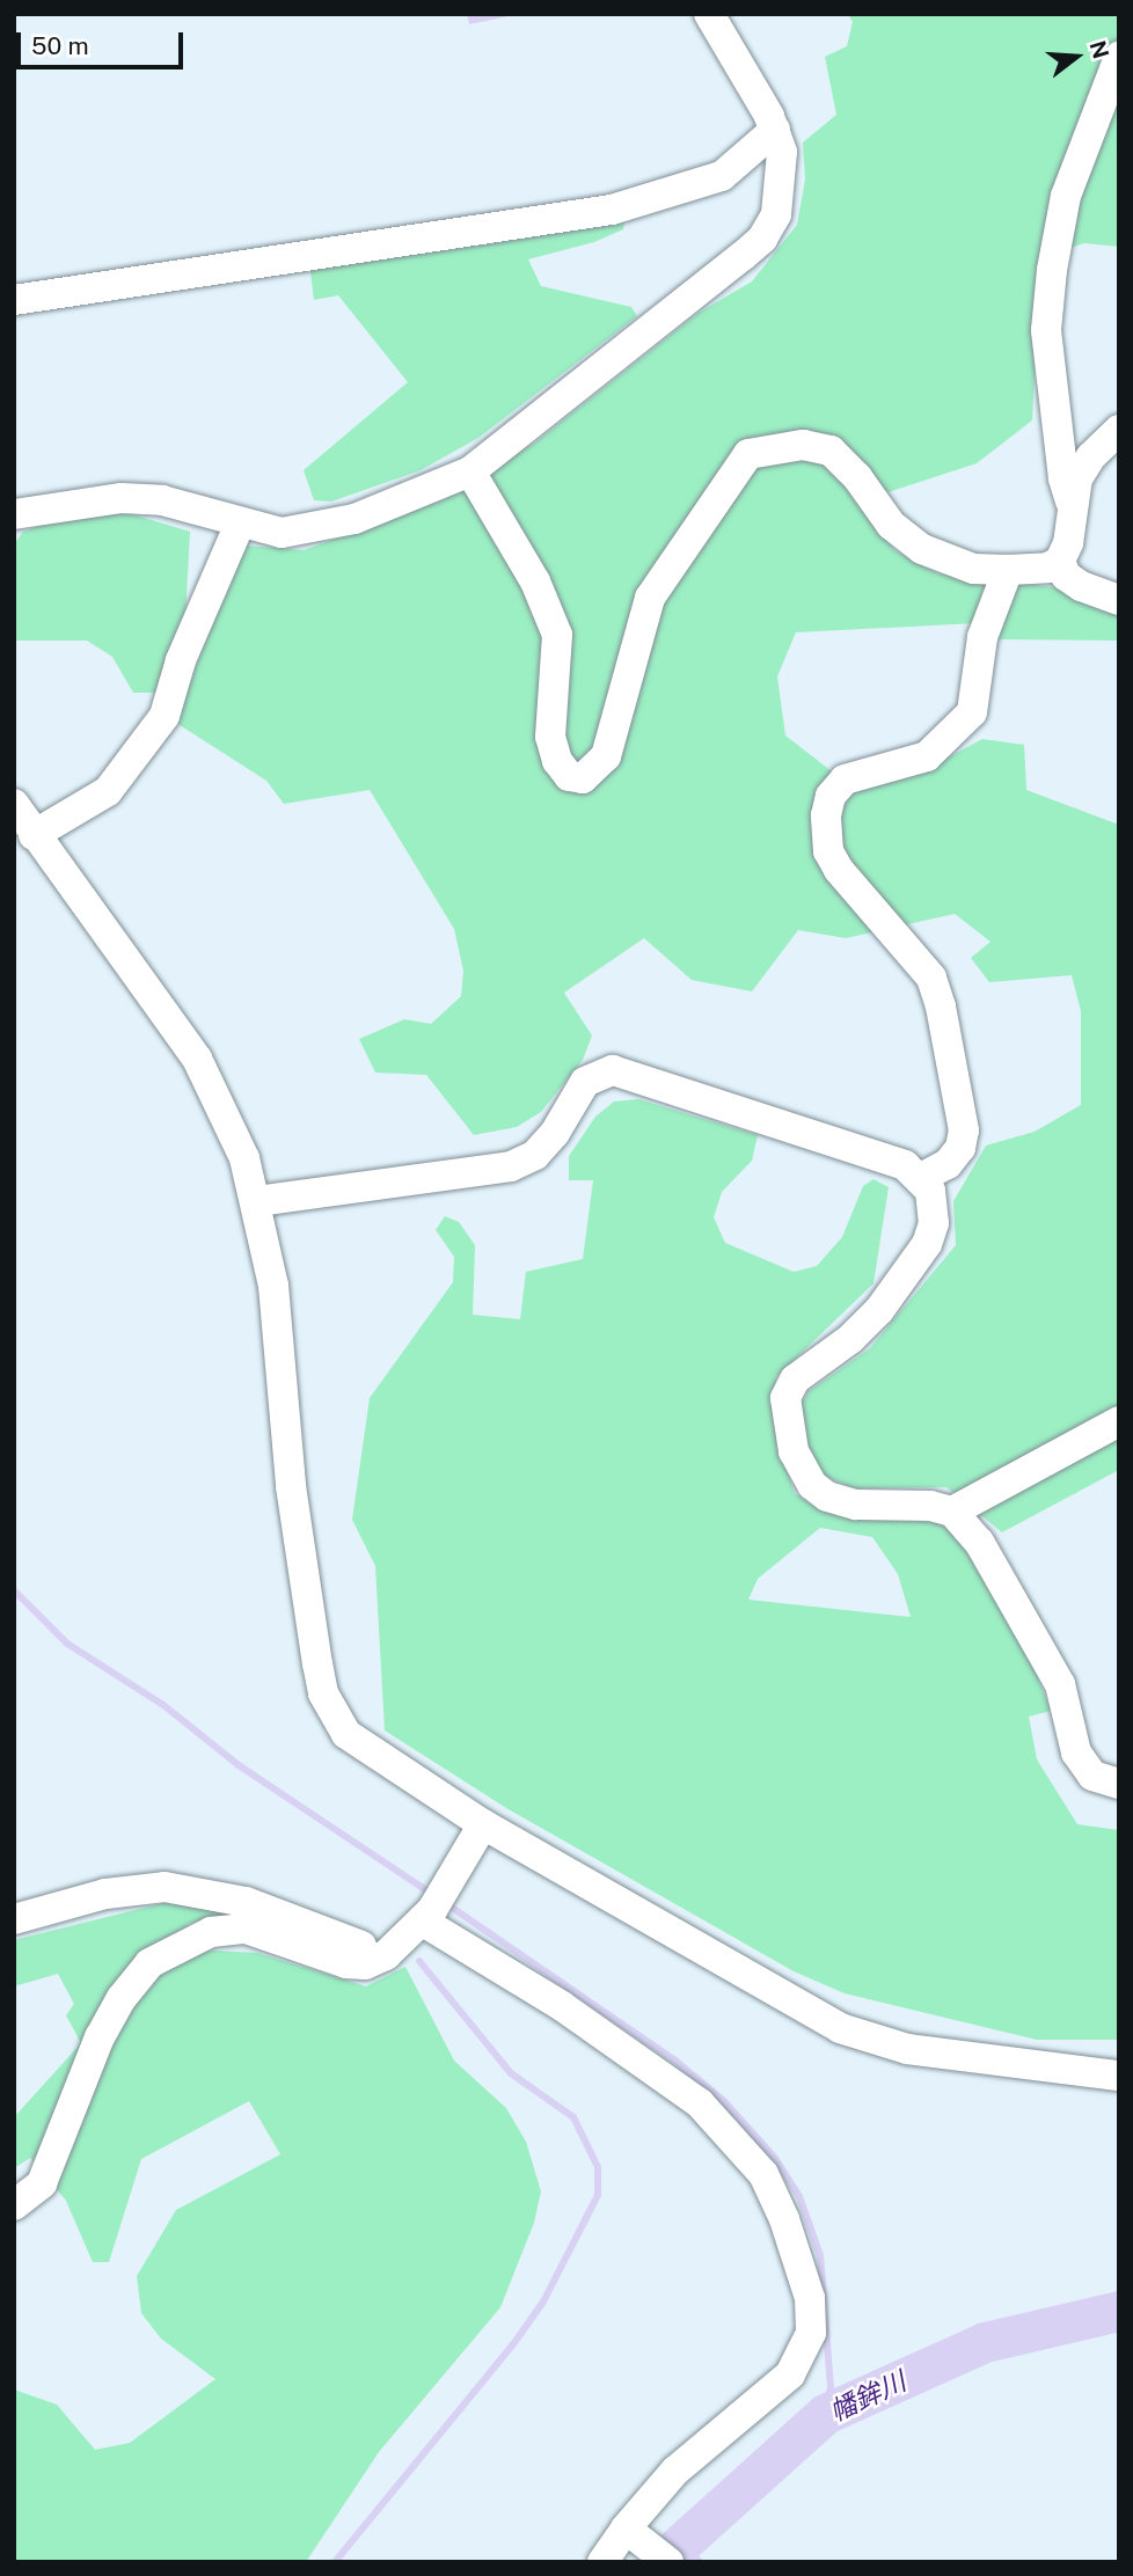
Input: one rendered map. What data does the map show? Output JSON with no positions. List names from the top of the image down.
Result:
{
  "water": ["幡鉾川"],
  "scale_bar": "50 m",
  "north": "right"
}
